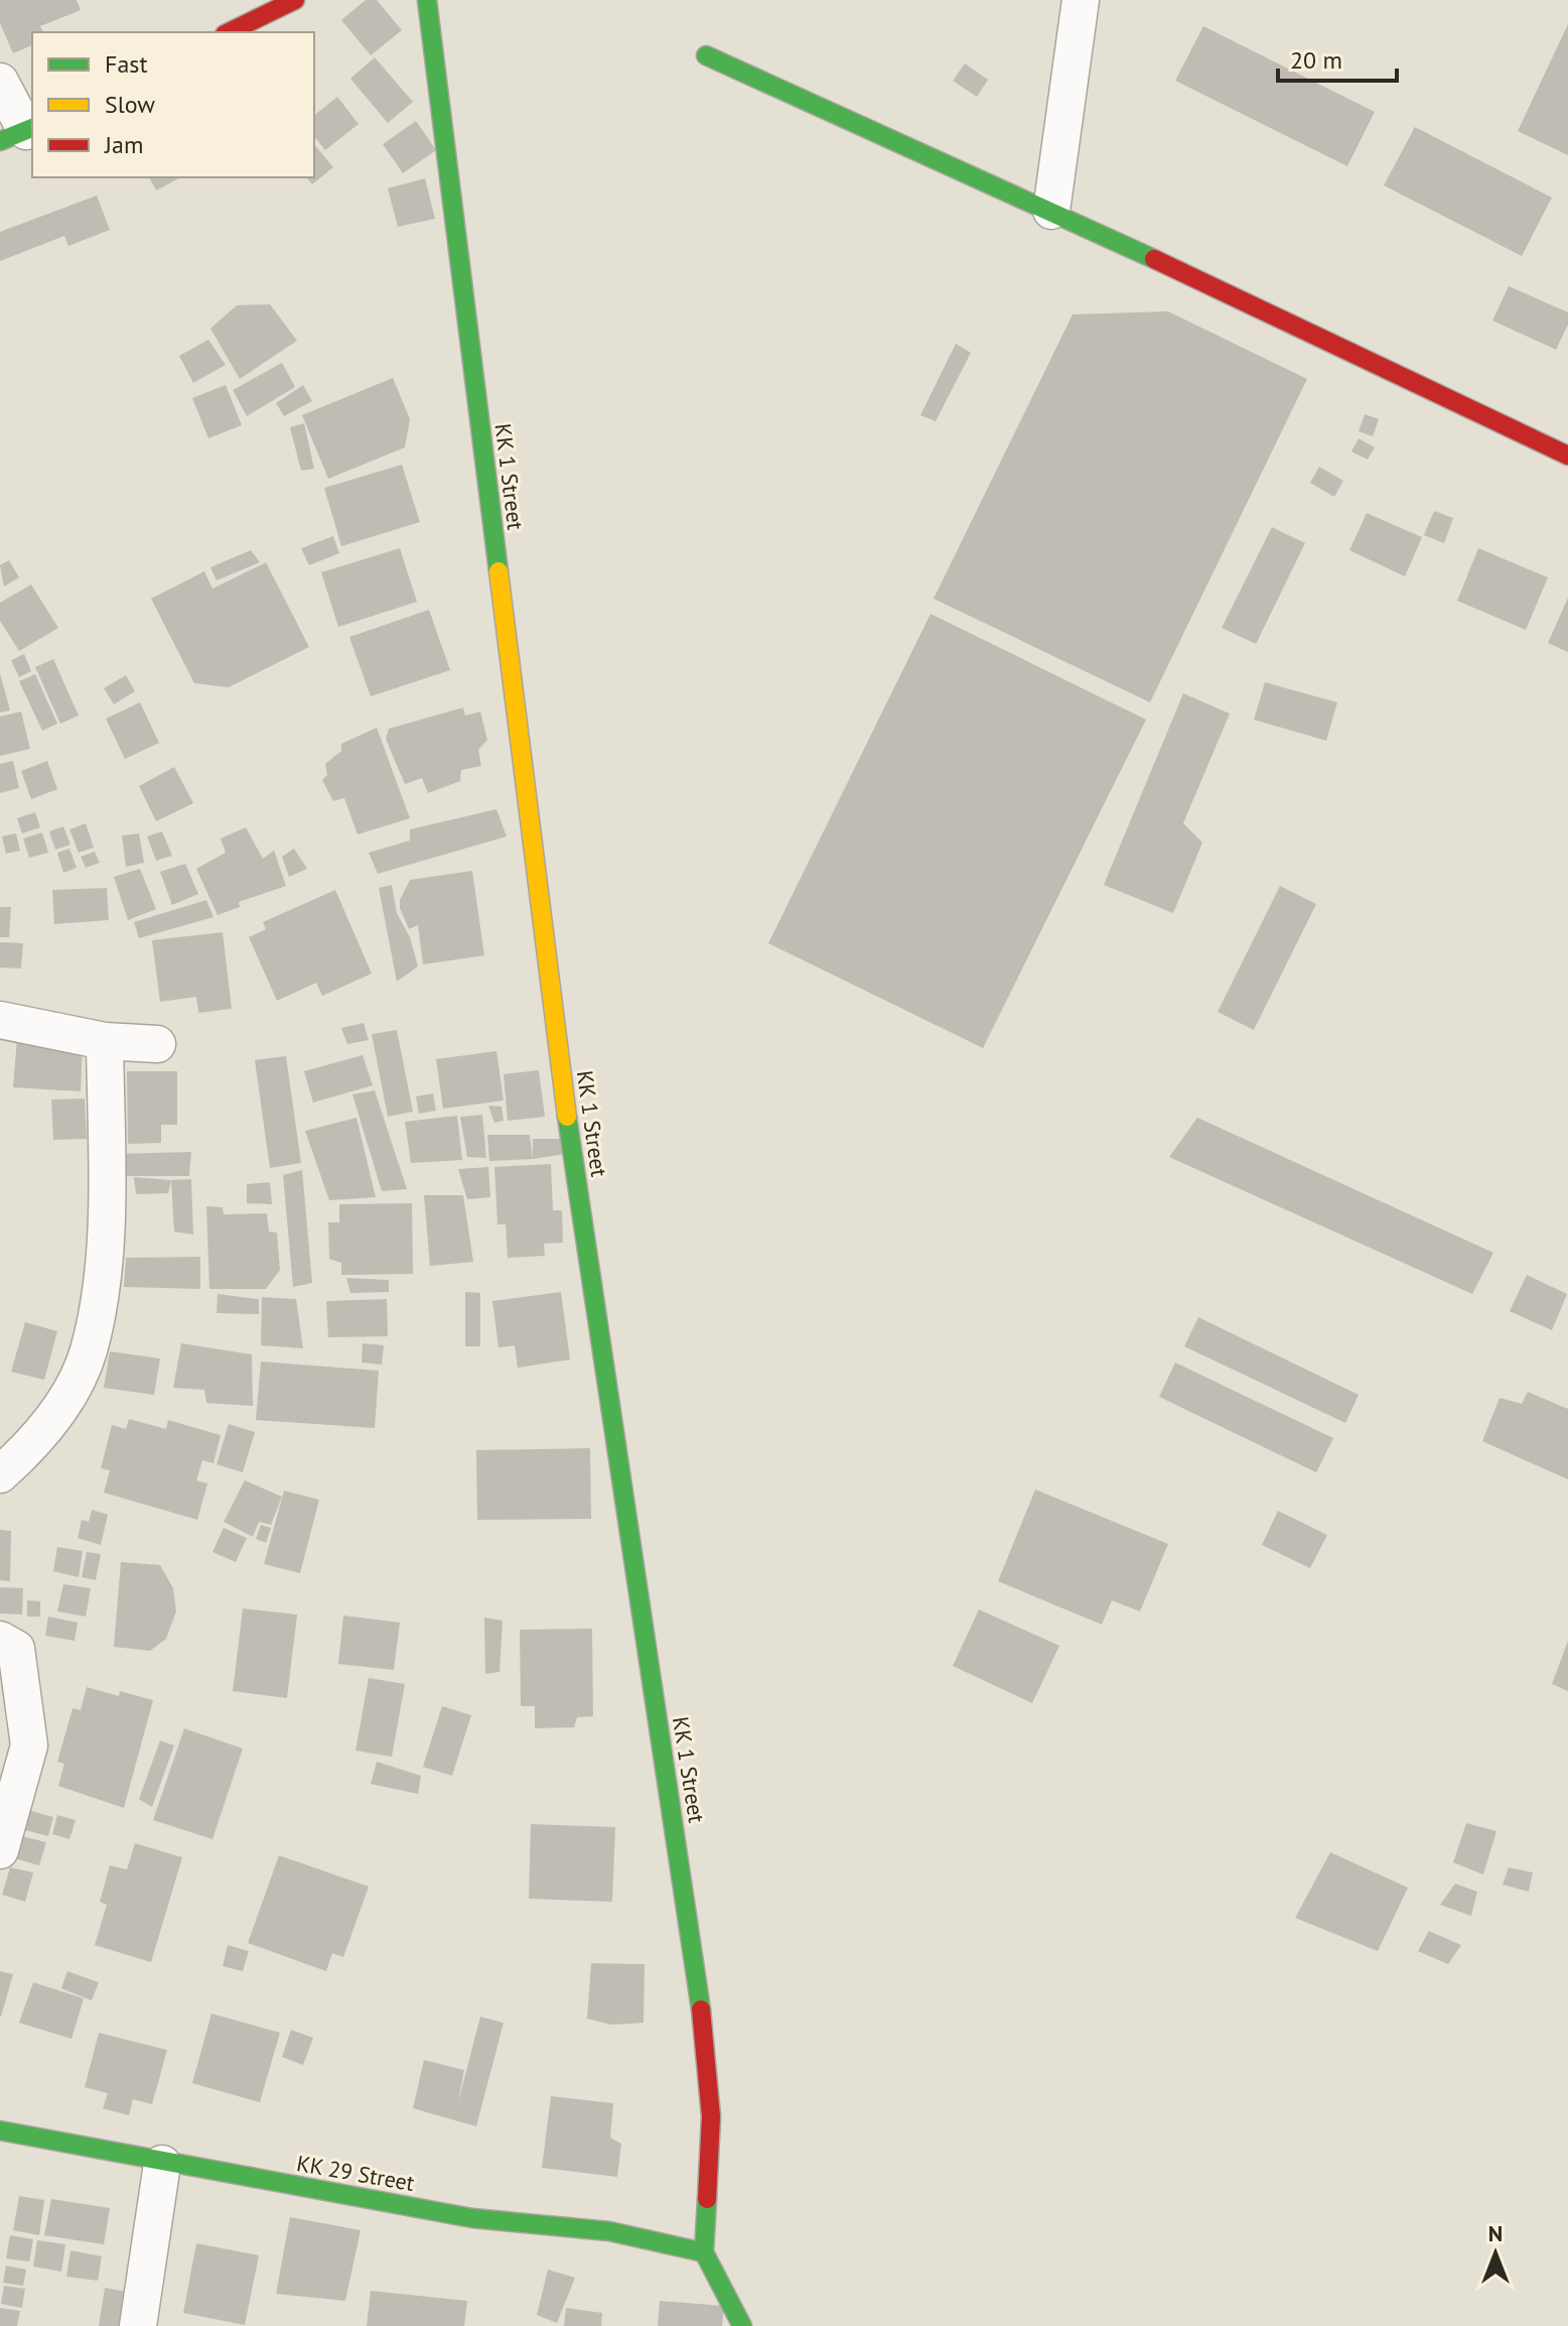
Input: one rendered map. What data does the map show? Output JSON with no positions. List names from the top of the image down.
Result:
{
  "streets": {
    "street": ["KK 1 Street", "KK 29 Street"]
  },
  "crossings": [
    ["KK 1 Street", "KK 29 Street"]
  ],
  "legend": ["Fast", "Slow", "Jam"],
  "scale_bar": "20 m",
  "north": "top"
}
